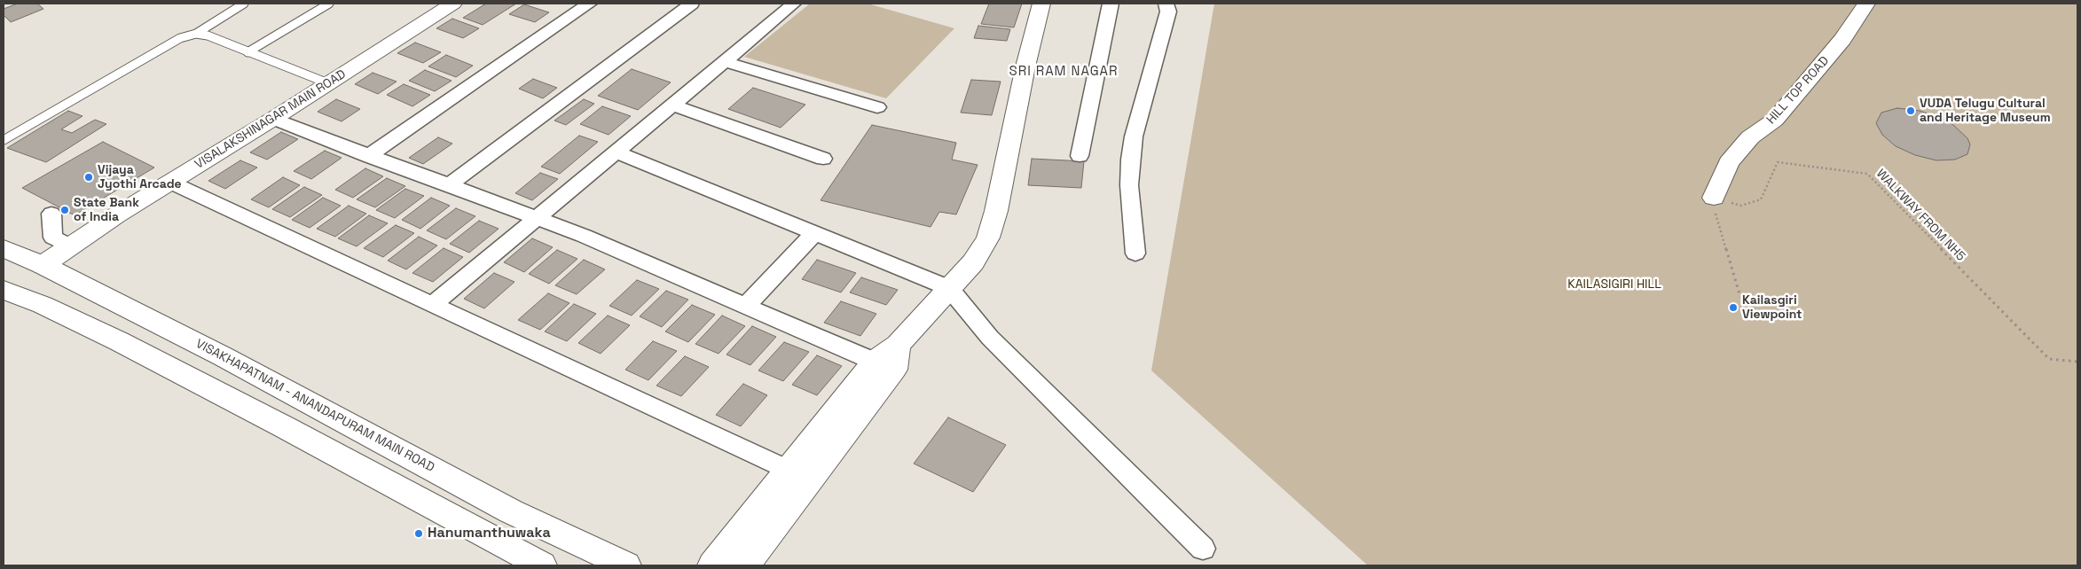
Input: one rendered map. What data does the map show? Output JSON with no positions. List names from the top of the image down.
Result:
{
  "streets": {
    "street": ["HILL TOP ROAD", "VISALAKSHINAGAR MAIN ROAD", "VISAKHAPATNAM - ANANDAPURAM MAIN ROAD"],
    "path": ["WALKWAY FROM NH5"]
  },
  "crossings": [
    ["HILL TOP ROAD", "WALKWAY FROM NH5"],
    ["VISALAKSHINAGAR MAIN ROAD", "VISAKHAPATNAM - ANANDAPURAM MAIN ROAD"]
  ],
  "districts": ["SRI RAM NAGAR"],
  "parks": ["KAILASIGIRI HILL"],
  "places": [
    "VUDA Telugu Cultural and Heritage Museum",
    "Vijaya Jyothi Arcade",
    "State Bank of India",
    "Kailasgiri Viewpoint",
    "Hanumanthuwaka"
  ]
}
